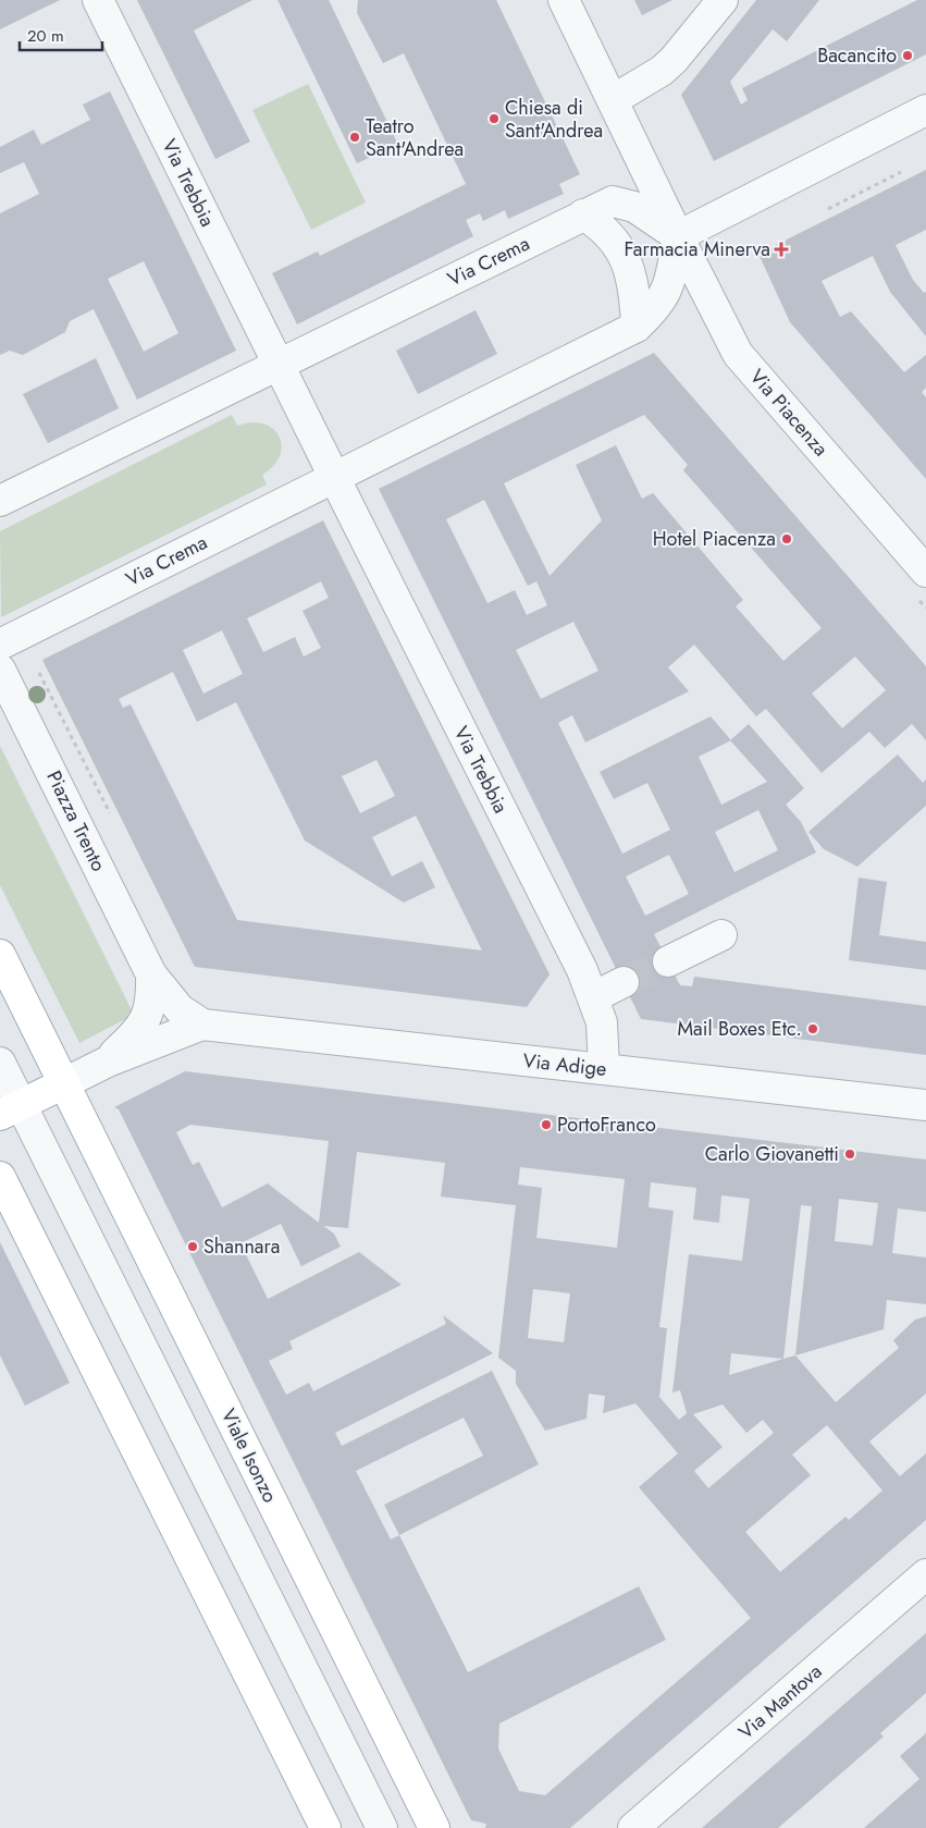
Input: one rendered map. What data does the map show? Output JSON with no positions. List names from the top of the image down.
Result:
{
  "streets": {
    "main road": ["Viale Isonzo"],
    "street": [
      "Via Trebbia",
      "Via Crema",
      "Via Piacenza",
      "Piazza Trento",
      "Via Adige",
      "Via Mantova"
    ]
  },
  "crossings": [
    ["Via Trebbia", "Via Crema"],
    ["Via Trebbia", "Via Adige"],
    ["Via Crema", "Via Piacenza"],
    ["Piazza Trento", "Via Adige"],
    ["Piazza Trento", "Viale Isonzo"]
  ],
  "places": {
    "other": [
      "Bacancito",
      "Chiesa di Sant'Andrea",
      "Teatro Sant'Andrea",
      "Hotel Piacenza",
      "Mail Boxes Etc.",
      "PortoFranco",
      "Carlo Giovanetti",
      "Shannara"
    ],
    "health": ["Farmacia Minerva"]
  },
  "scale_bar": "20 m"
}
